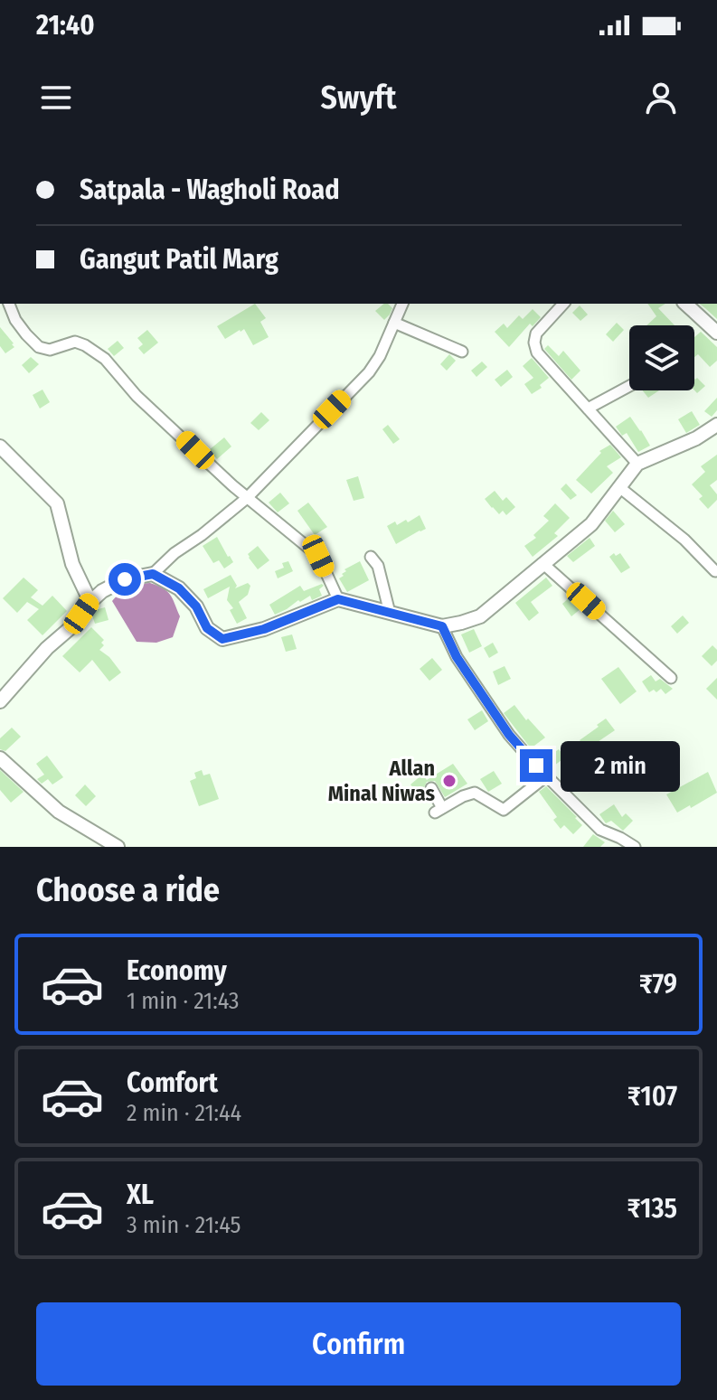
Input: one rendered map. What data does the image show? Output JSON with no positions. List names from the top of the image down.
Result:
{
  "places": ["Allan Minal Niwas"],
  "page": {
    "status": "21:40",
    "header": "Swyft",
    "banner": ["Satpala - Wagholi Road", "Gangut Patil Marg"],
    "bubble": "2 min",
    "heading": "Choose a ride",
    "list": [
      {
        "name": "Economy",
        "note": "1 min · 21:43",
        "value": "₹79"
      },
      {
        "name": "Comfort",
        "note": "2 min · 21:44",
        "value": "₹107"
      },
      {
        "name": "XL",
        "note": "3 min · 21:45",
        "value": "₹135"
      }
    ],
    "buttons": "Confirm"
  }
}
